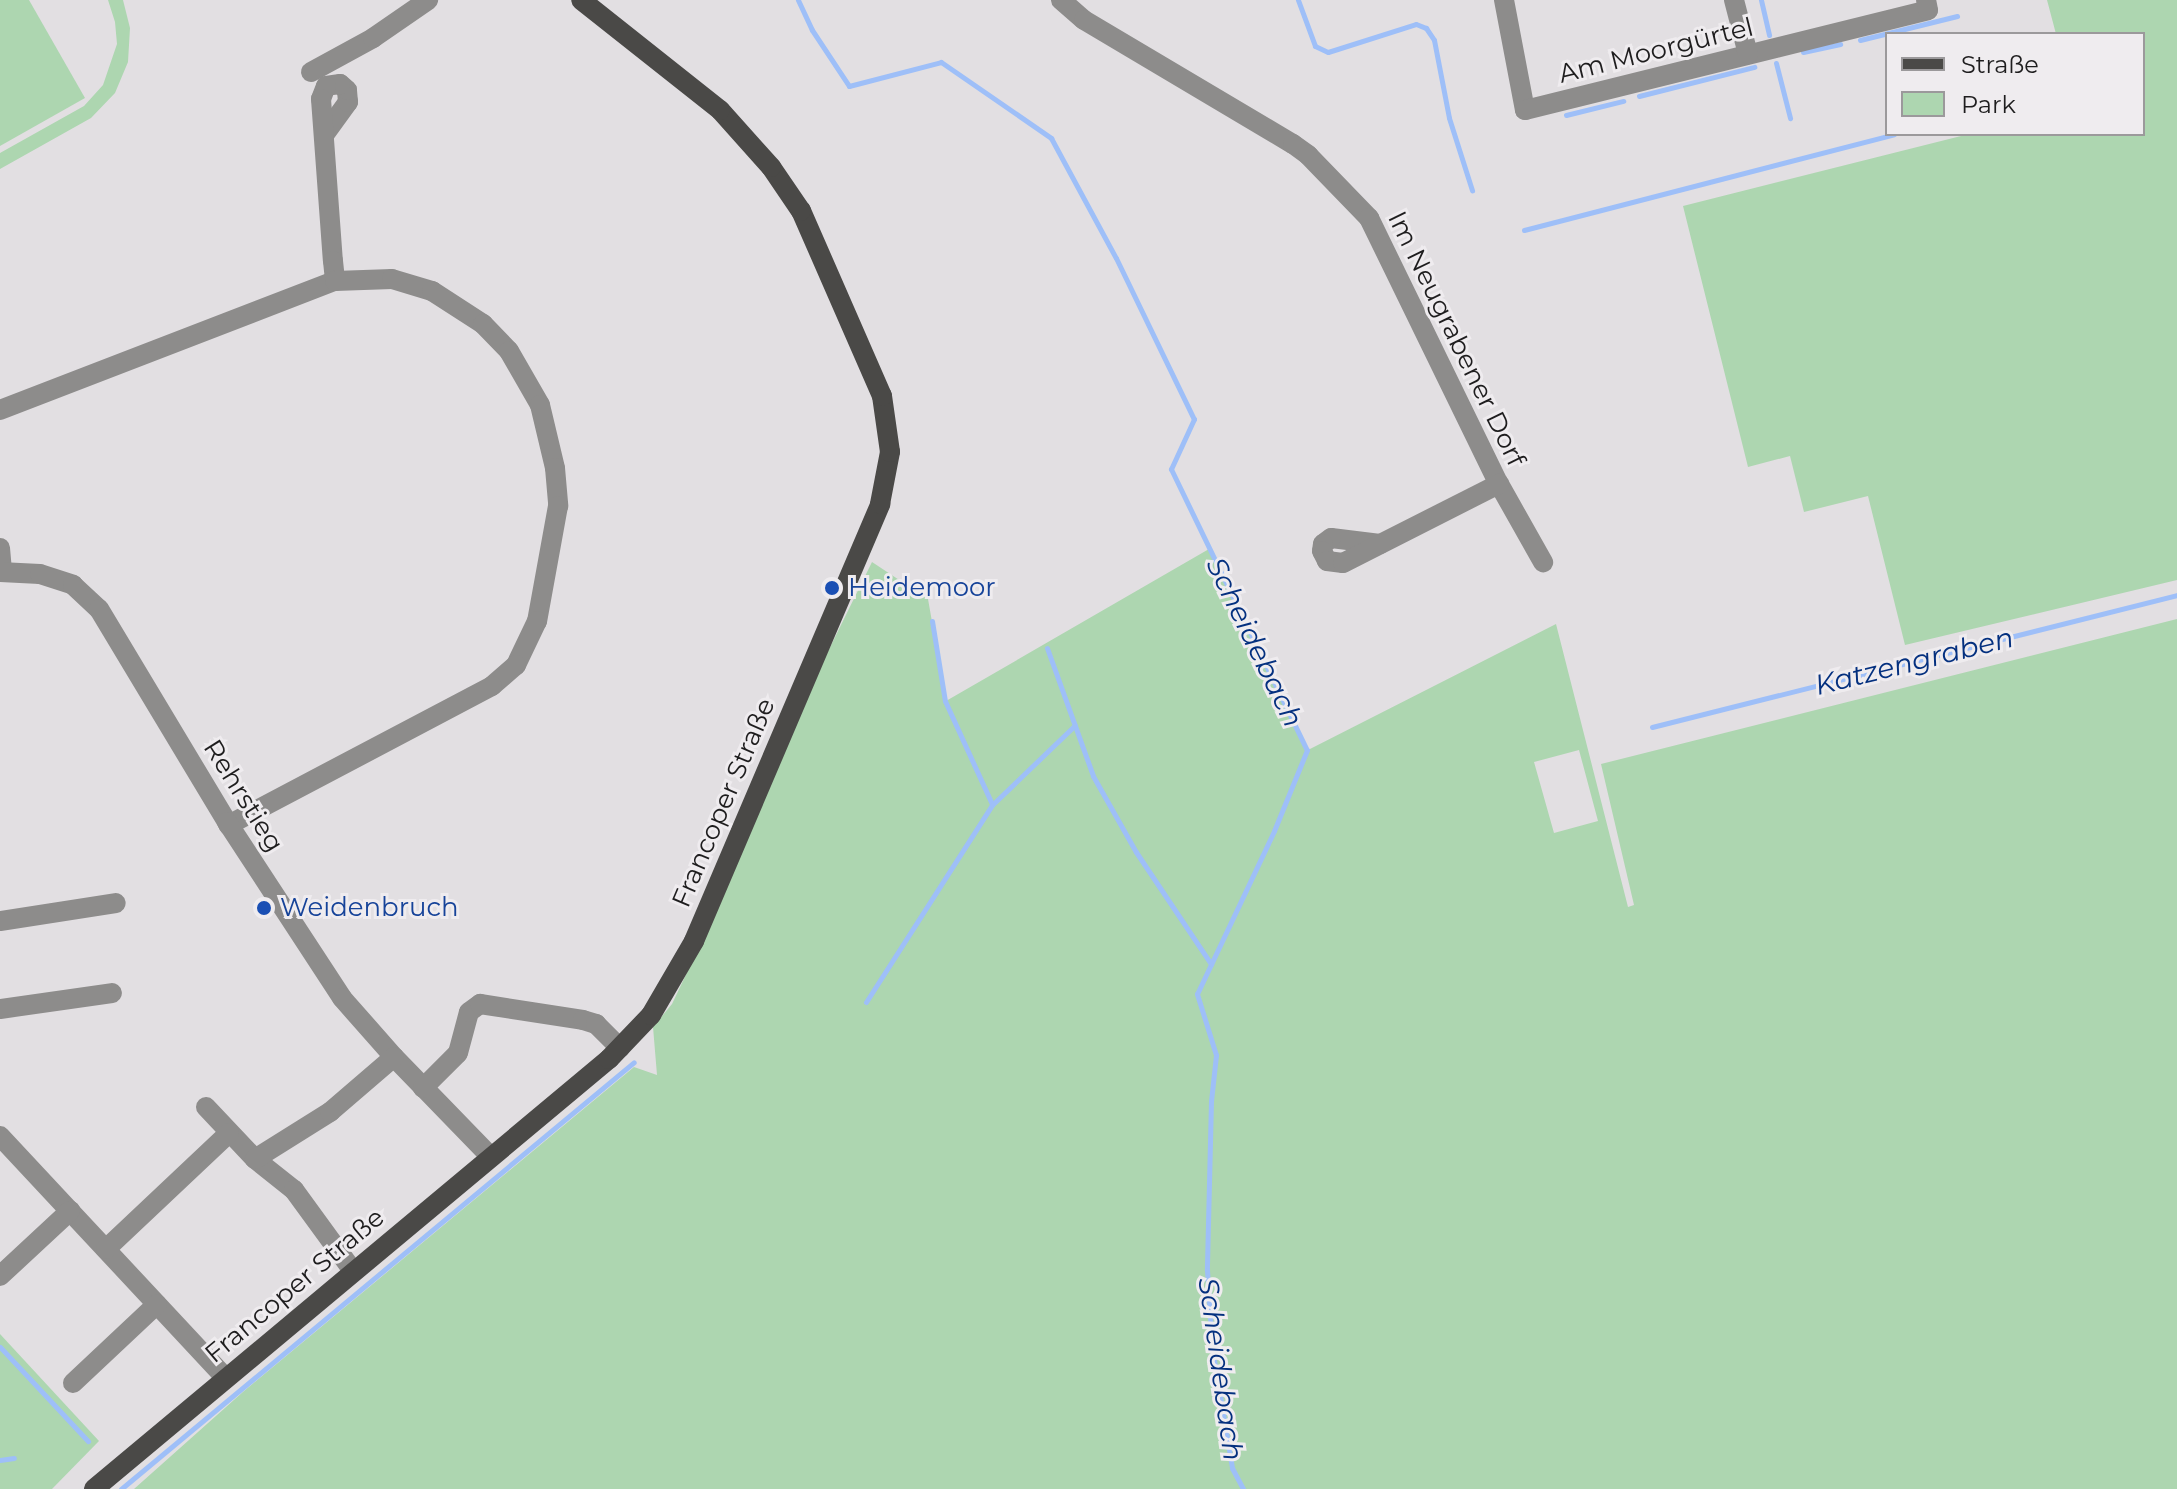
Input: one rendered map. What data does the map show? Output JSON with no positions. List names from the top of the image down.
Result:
{
  "streets": {
    "main road": ["Francoper Straße"],
    "street": ["Am Moorgürtel", "Im Neugrabener Dorf", "Rehrstieg"]
  },
  "crossings": [
    ["Rehrstieg", "Francoper Straße"]
  ],
  "water": ["Scheidebach", "Katzengraben"],
  "places": ["Heidemoor", "Weidenbruch"],
  "legend": ["Straße", "Park"]
}
